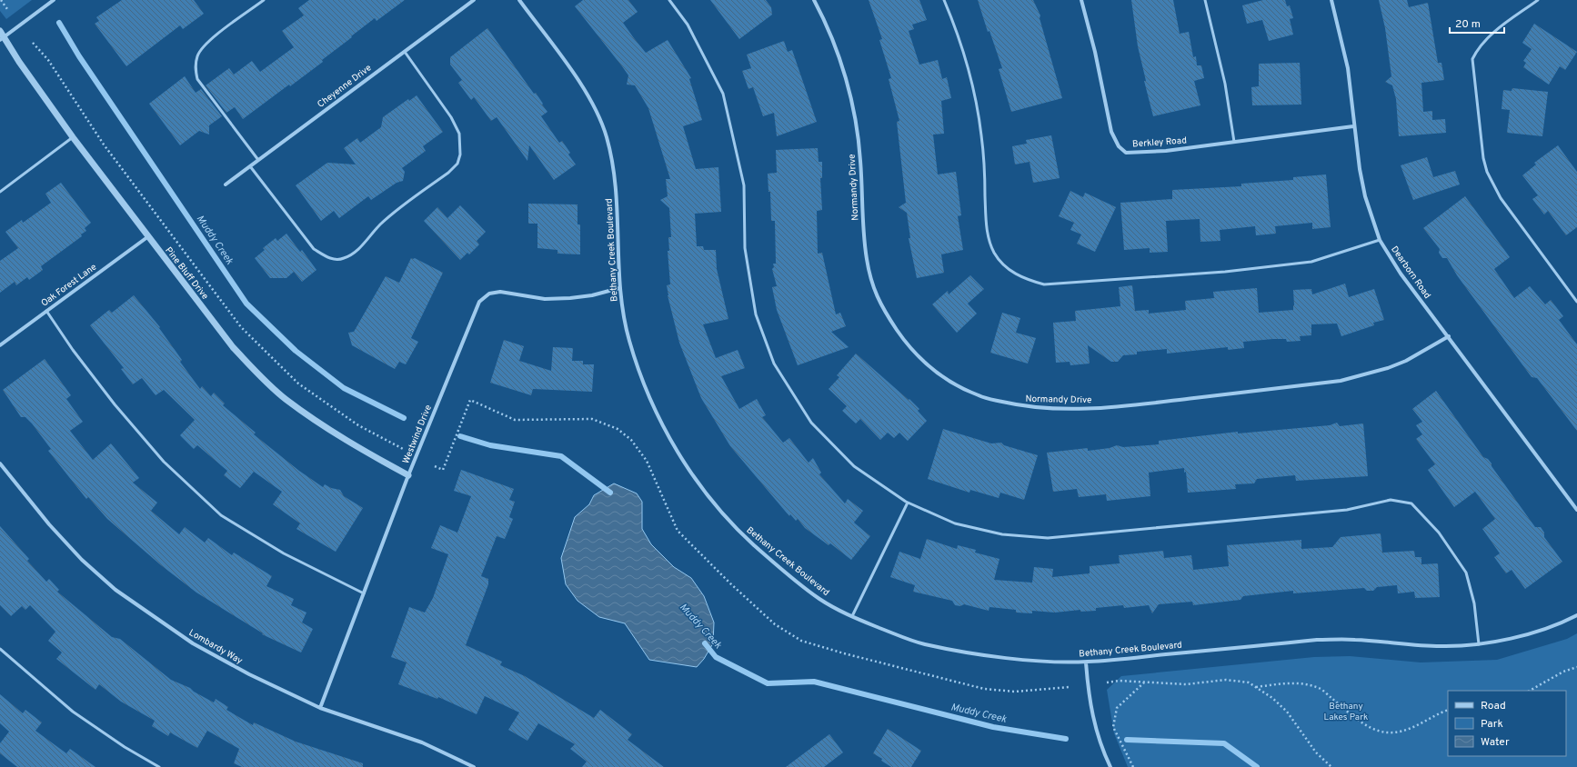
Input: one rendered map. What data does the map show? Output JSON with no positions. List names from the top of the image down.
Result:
{
  "streets": {
    "street": [
      "Cheyenne Drive",
      "Berkley Road",
      "Normandy Drive",
      "Bethany Creek Boulevard",
      "Dearborn Road",
      "Pine Bluff Drive",
      "Oak Forest Lane",
      "Westwind Drive",
      "Lombardy Way"
    ]
  },
  "crossings": [
    ["Berkley Road", "Dearborn Road"],
    ["Normandy Drive", "Dearborn Road"],
    ["Bethany Creek Boulevard", "Westwind Drive"],
    ["Pine Bluff Drive", "Oak Forest Lane"],
    ["Pine Bluff Drive", "Westwind Drive"],
    ["Westwind Drive", "Lombardy Way"]
  ],
  "water": ["Muddy Creek"],
  "parks": ["Bethany Lakes Park"],
  "legend": ["Road", "Park", "Water"],
  "scale_bar": "20 m"
}
